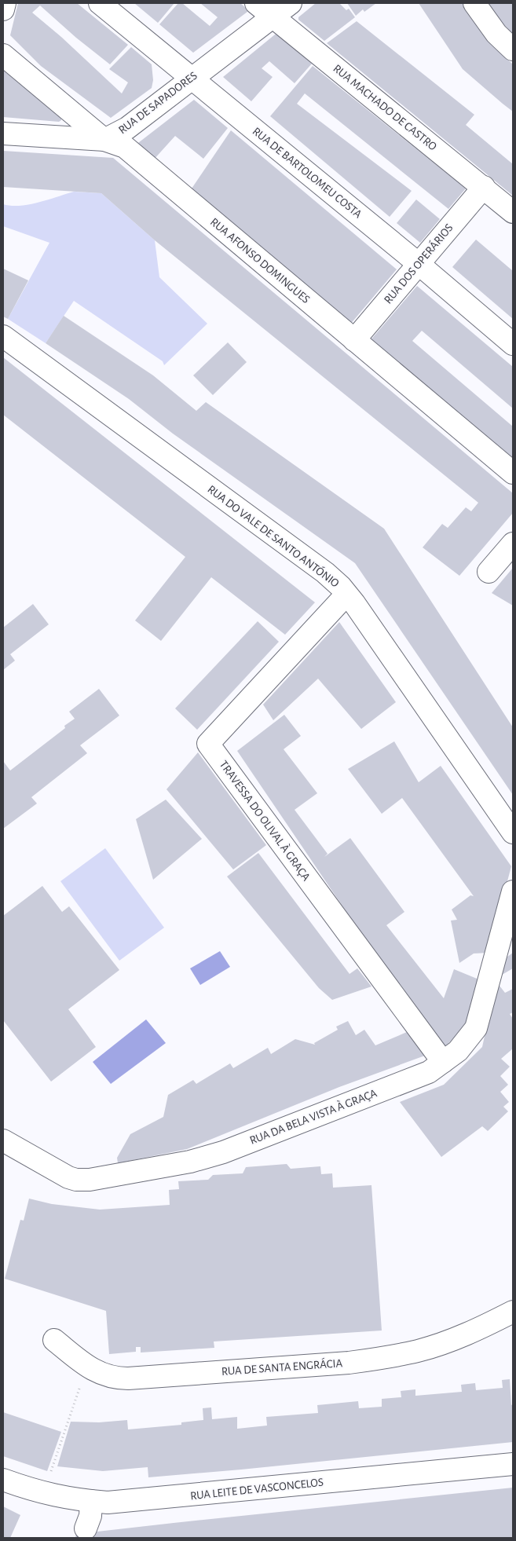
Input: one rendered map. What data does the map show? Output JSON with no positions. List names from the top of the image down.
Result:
{
  "streets": {
    "street": [
      "RUA DE SAPADORES",
      "RUA MACHADO DE CASTRO",
      "RUA DE BARTOLOMEU COSTA",
      "RUA AFONSO DOMINGUES",
      "RUA DOS OPERÁRIOS",
      "RUA DO VALE DE SANTO ANTÓNIO",
      "TRAVESSA DO OLIVAL À GRAÇA",
      "RUA DA BELA VISTA À GRAÇA",
      "RUA DE SANTA ENGRÁCIA",
      "RUA LEITE DE VASCONCELOS"
    ]
  },
  "crossings": [
    ["RUA DE SAPADORES", "RUA MACHADO DE CASTRO"],
    ["RUA DE SAPADORES", "RUA DE BARTOLOMEU COSTA"],
    ["RUA DE SAPADORES", "RUA AFONSO DOMINGUES"],
    ["RUA MACHADO DE CASTRO", "RUA DOS OPERÁRIOS"],
    ["RUA DE BARTOLOMEU COSTA", "RUA DOS OPERÁRIOS"],
    ["RUA AFONSO DOMINGUES", "RUA DOS OPERÁRIOS"],
    ["RUA DO VALE DE SANTO ANTÓNIO", "TRAVESSA DO OLIVAL À GRAÇA"],
    ["TRAVESSA DO OLIVAL À GRAÇA", "RUA DA BELA VISTA À GRAÇA"]
  ]
}
